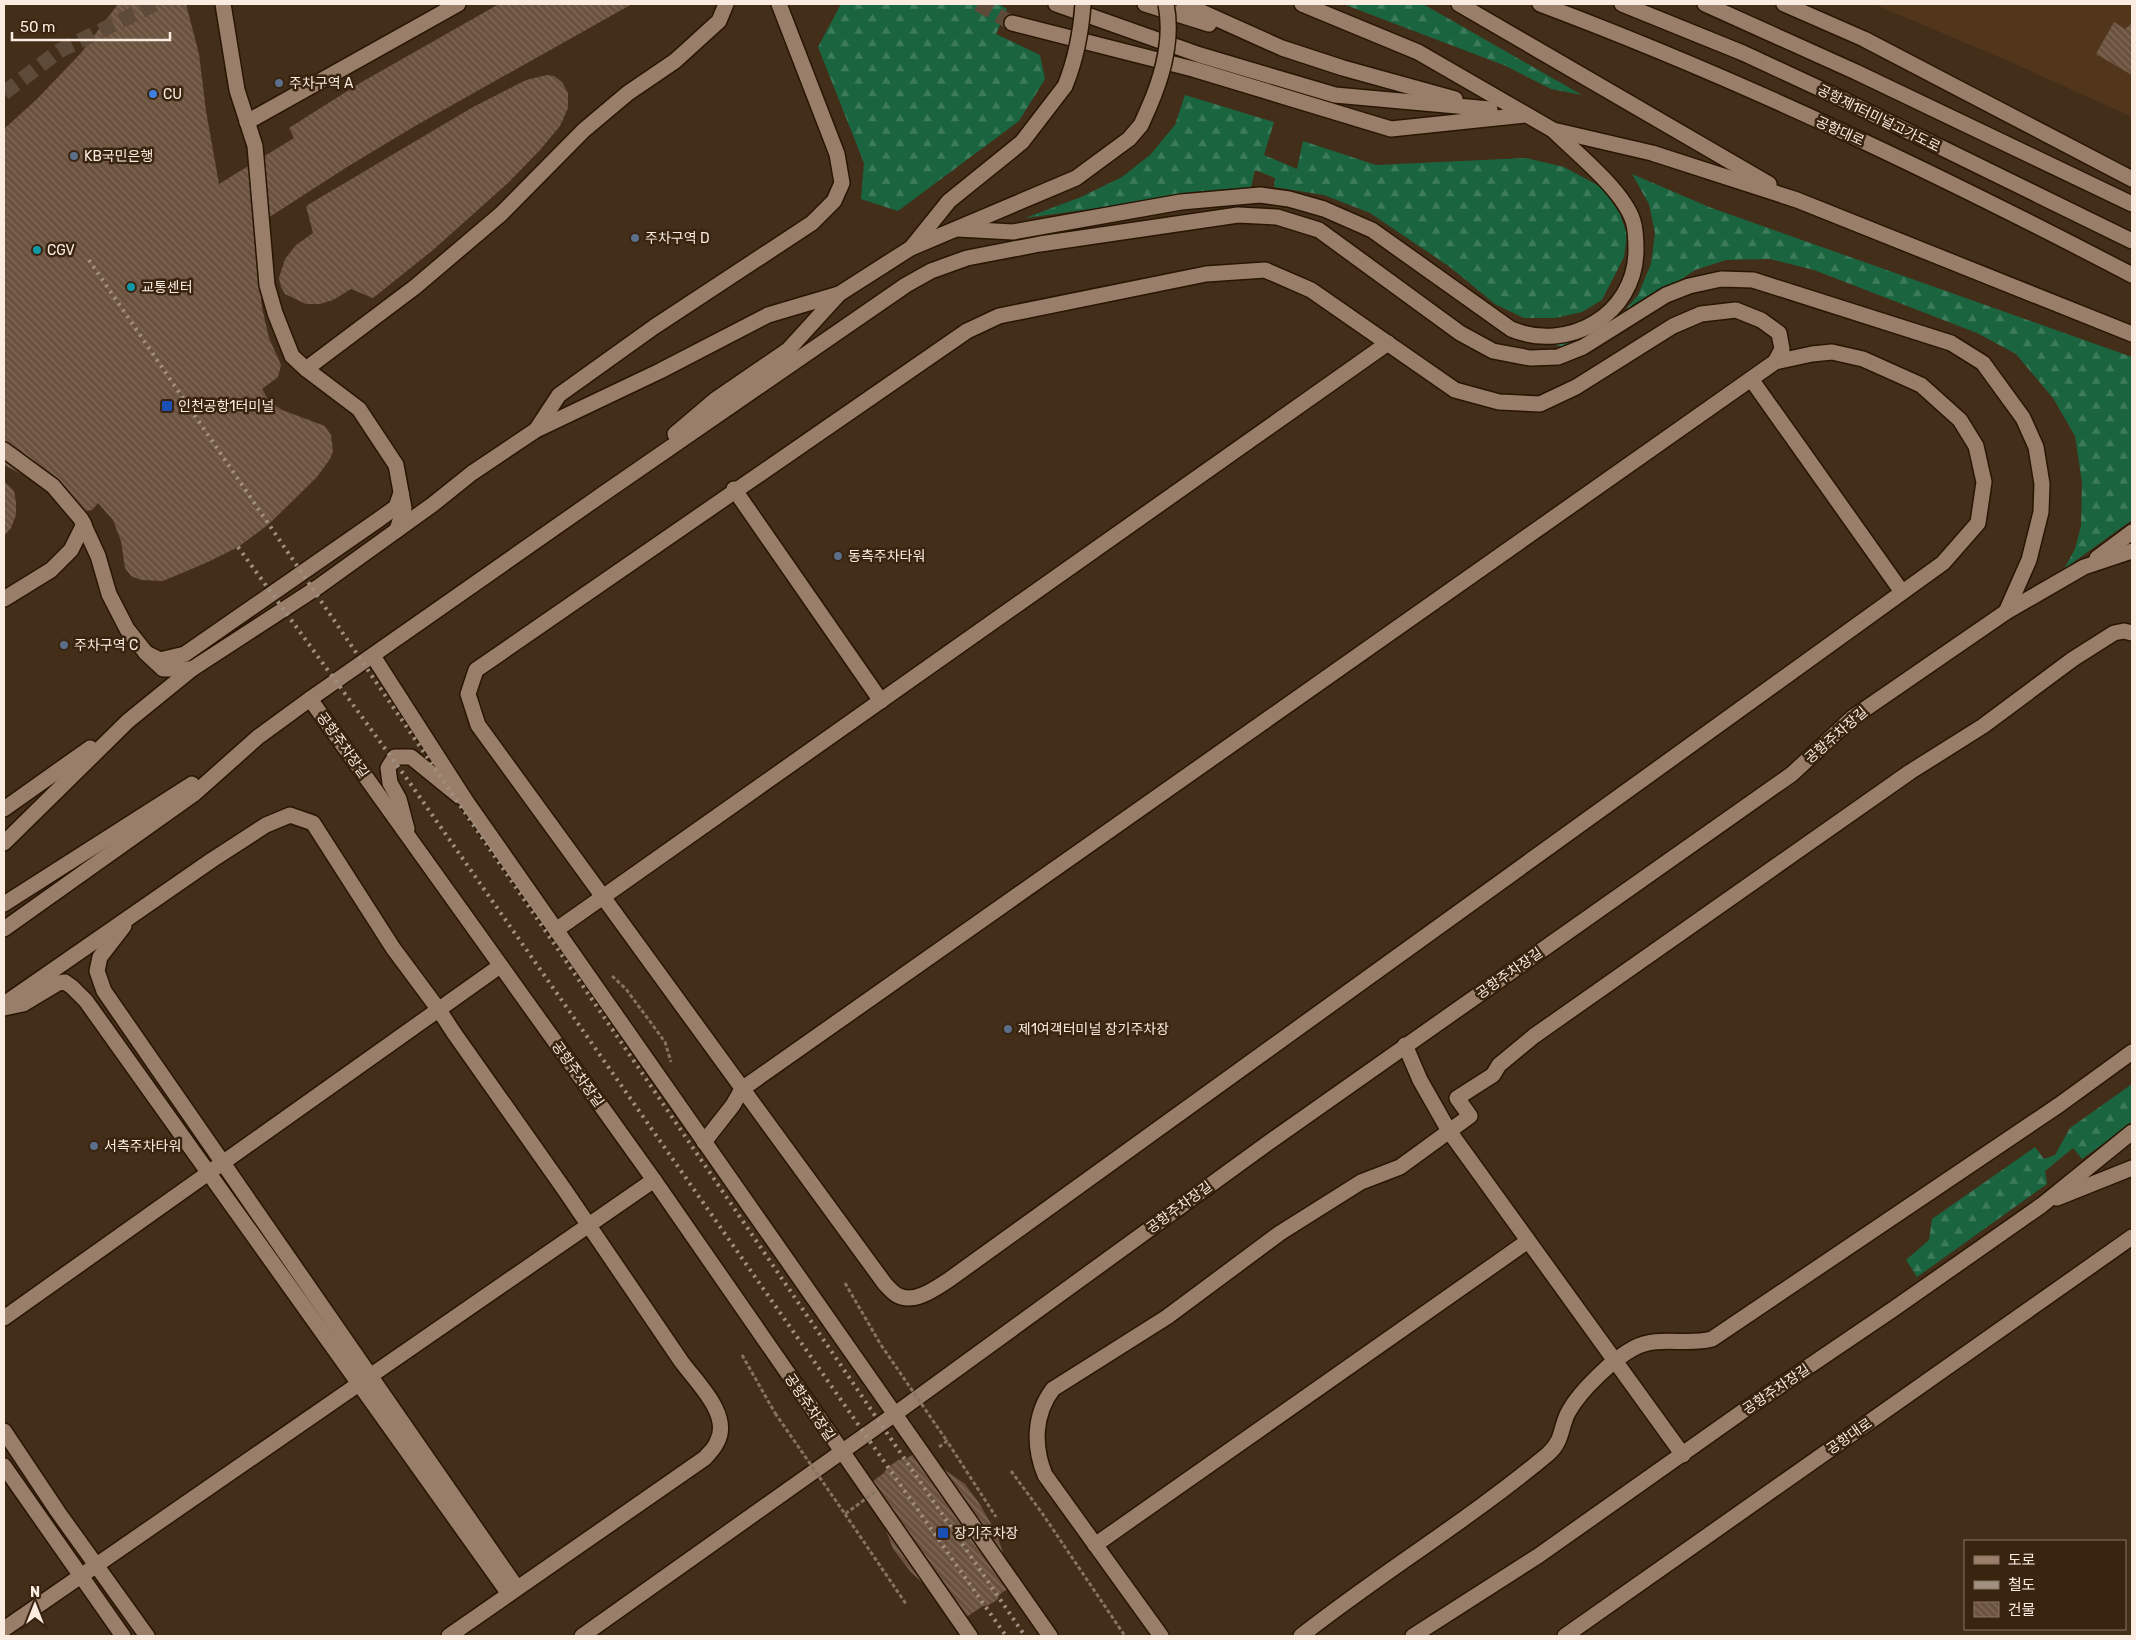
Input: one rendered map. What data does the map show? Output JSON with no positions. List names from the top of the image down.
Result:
{
  "streets": {
    "street": ["공항제1터미널고가도로", "공항대로", "공항주차장길"]
  },
  "places": {
    "other": [
      "주차구역 A",
      "CU",
      "KB국민은행",
      "주차구역 D",
      "CGV",
      "교통센터",
      "동측주차타워",
      "주차구역 C",
      "제1여객터미널 장기주차장",
      "서측주차타워"
    ],
    "transit": ["인천공항1터미널", "장기주차장"]
  },
  "legend": ["도로", "철도", "건물"],
  "scale_bar": "50 m",
  "north": "top"
}
